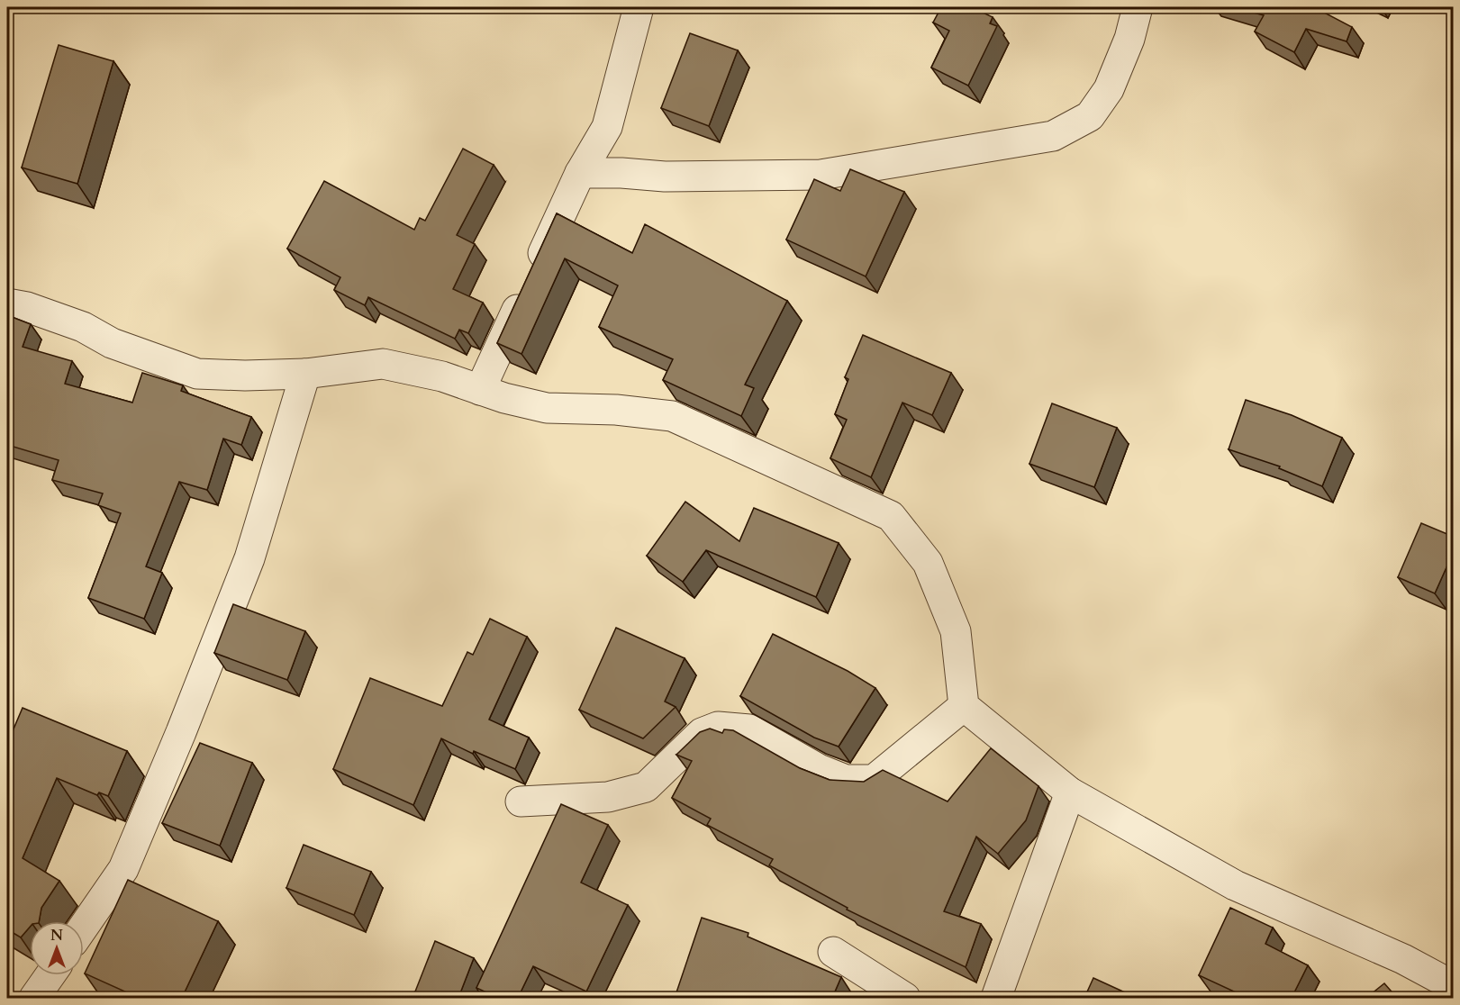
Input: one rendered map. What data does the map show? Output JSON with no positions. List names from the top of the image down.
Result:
{
  "north": "top"
}
